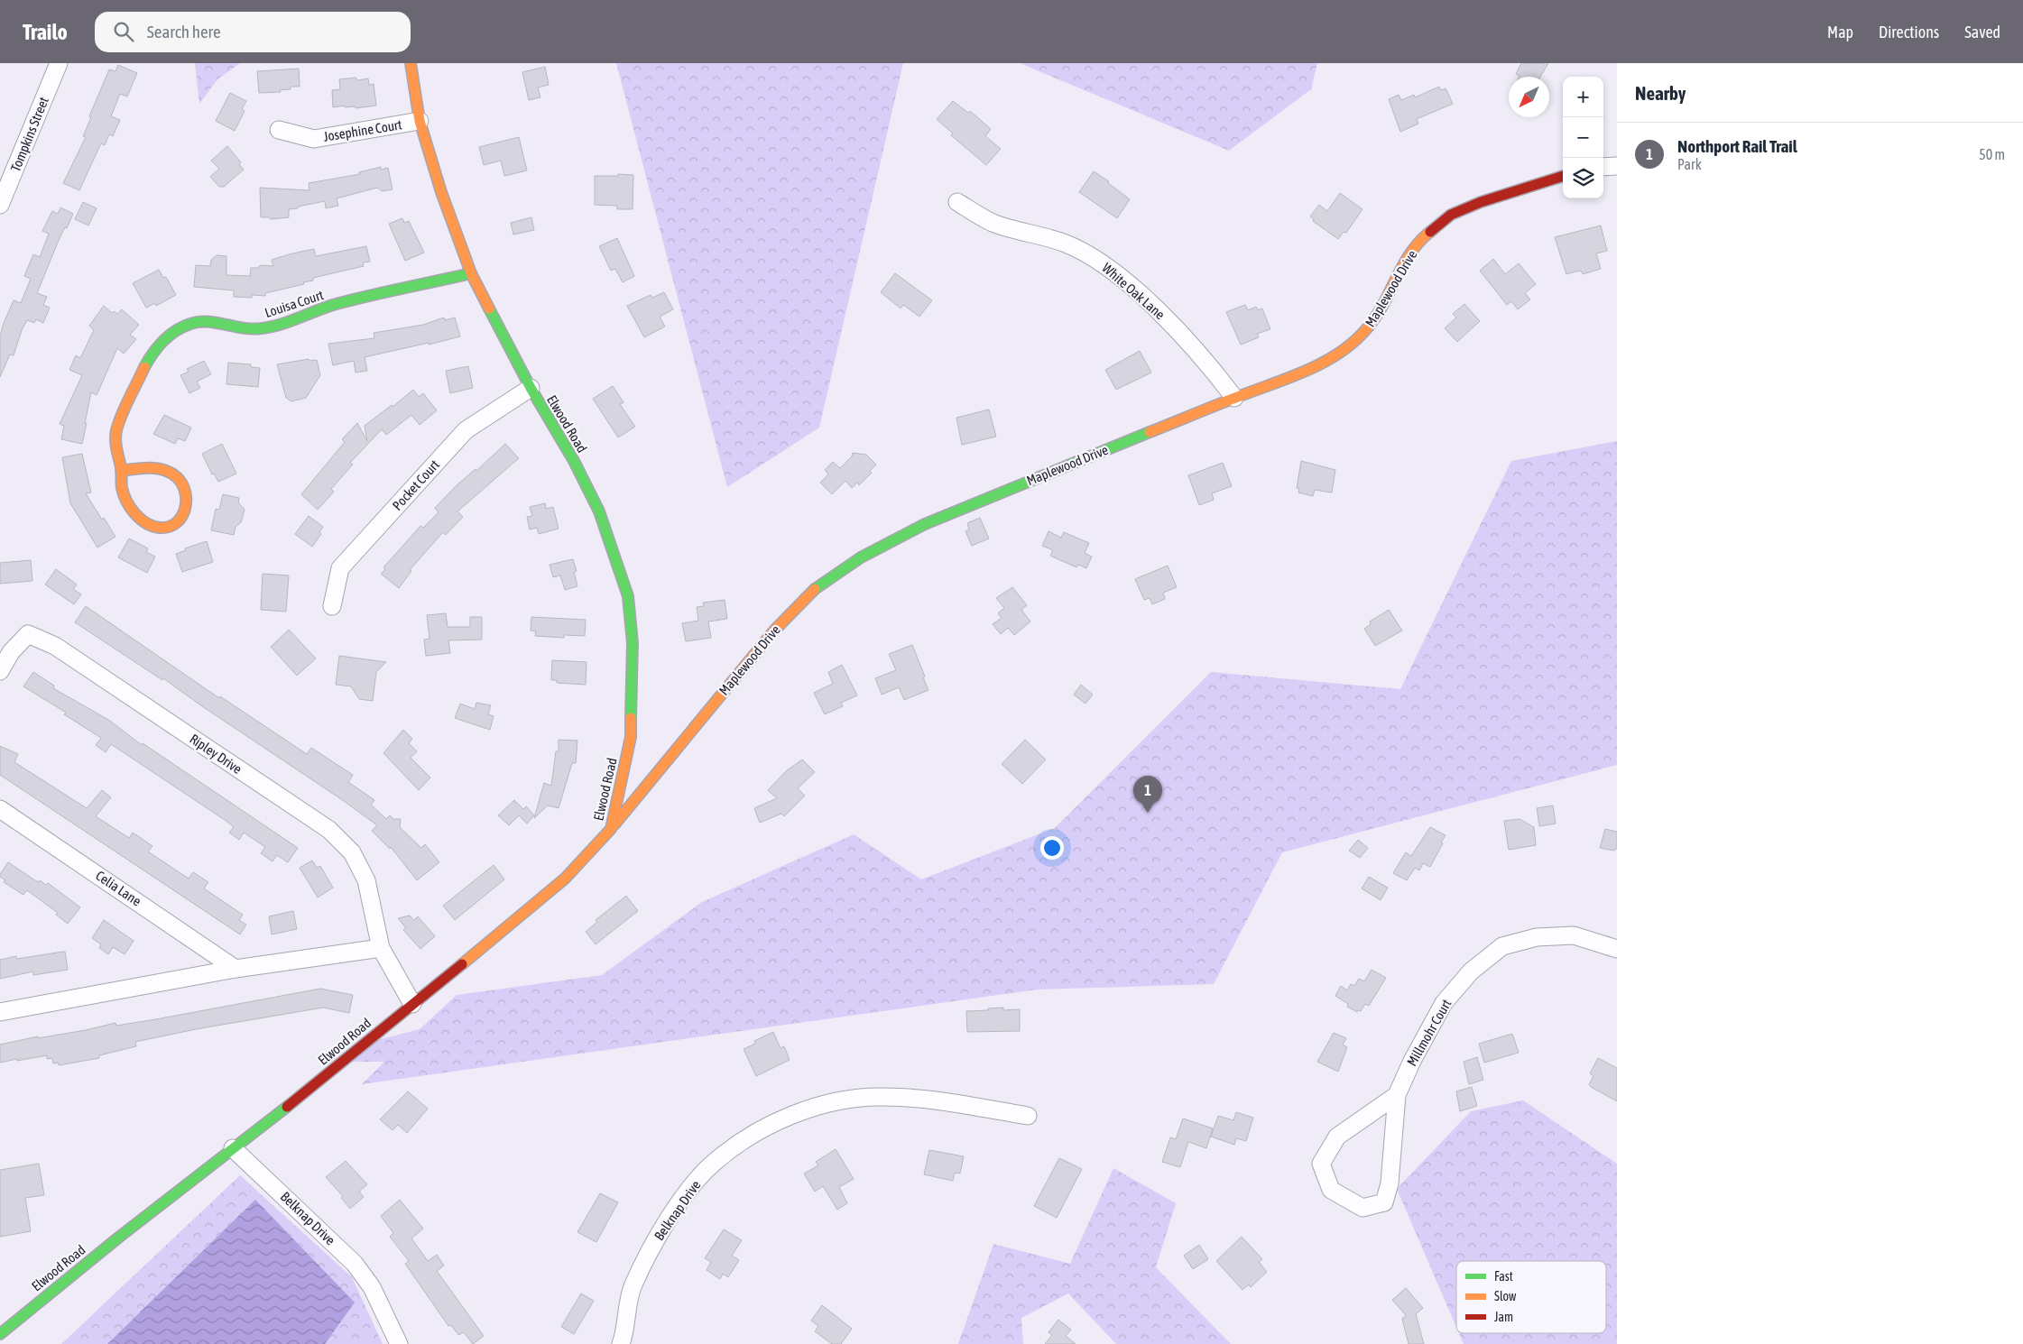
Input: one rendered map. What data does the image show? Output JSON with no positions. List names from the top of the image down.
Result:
{
  "streets": {
    "street": [
      "Josephine Court",
      "Tompkins Street",
      "Maplewood Drive",
      "White Oak Lane",
      "Louisa Court",
      "Elwood Road",
      "Pocket Court",
      "Ripley Drive",
      "Celia Lane",
      "Millmohr Court",
      "Belknap Drive"
    ]
  },
  "crossings": [
    ["Josephine Court", "Elwood Road"],
    ["Maplewood Drive", "White Oak Lane"],
    ["Maplewood Drive", "Elwood Road"],
    ["Louisa Court", "Elwood Road"],
    ["Elwood Road", "Pocket Court"],
    ["Elwood Road", "Ripley Drive"],
    ["Elwood Road", "Belknap Drive"]
  ],
  "legend": ["Fast", "Slow", "Jam"],
  "north": "bottom left",
  "page": {
    "header": "Trailo",
    "search": "Search here",
    "nav": ["Map", "Directions", "Saved"],
    "heading": "Nearby",
    "map_buttons": ["+", "−"],
    "list": [
      {
        "mark": "1",
        "name": "Northport Rail Trail",
        "note": "Park",
        "value": "50 m"
      }
    ],
    "pins": "1"
  }
}
